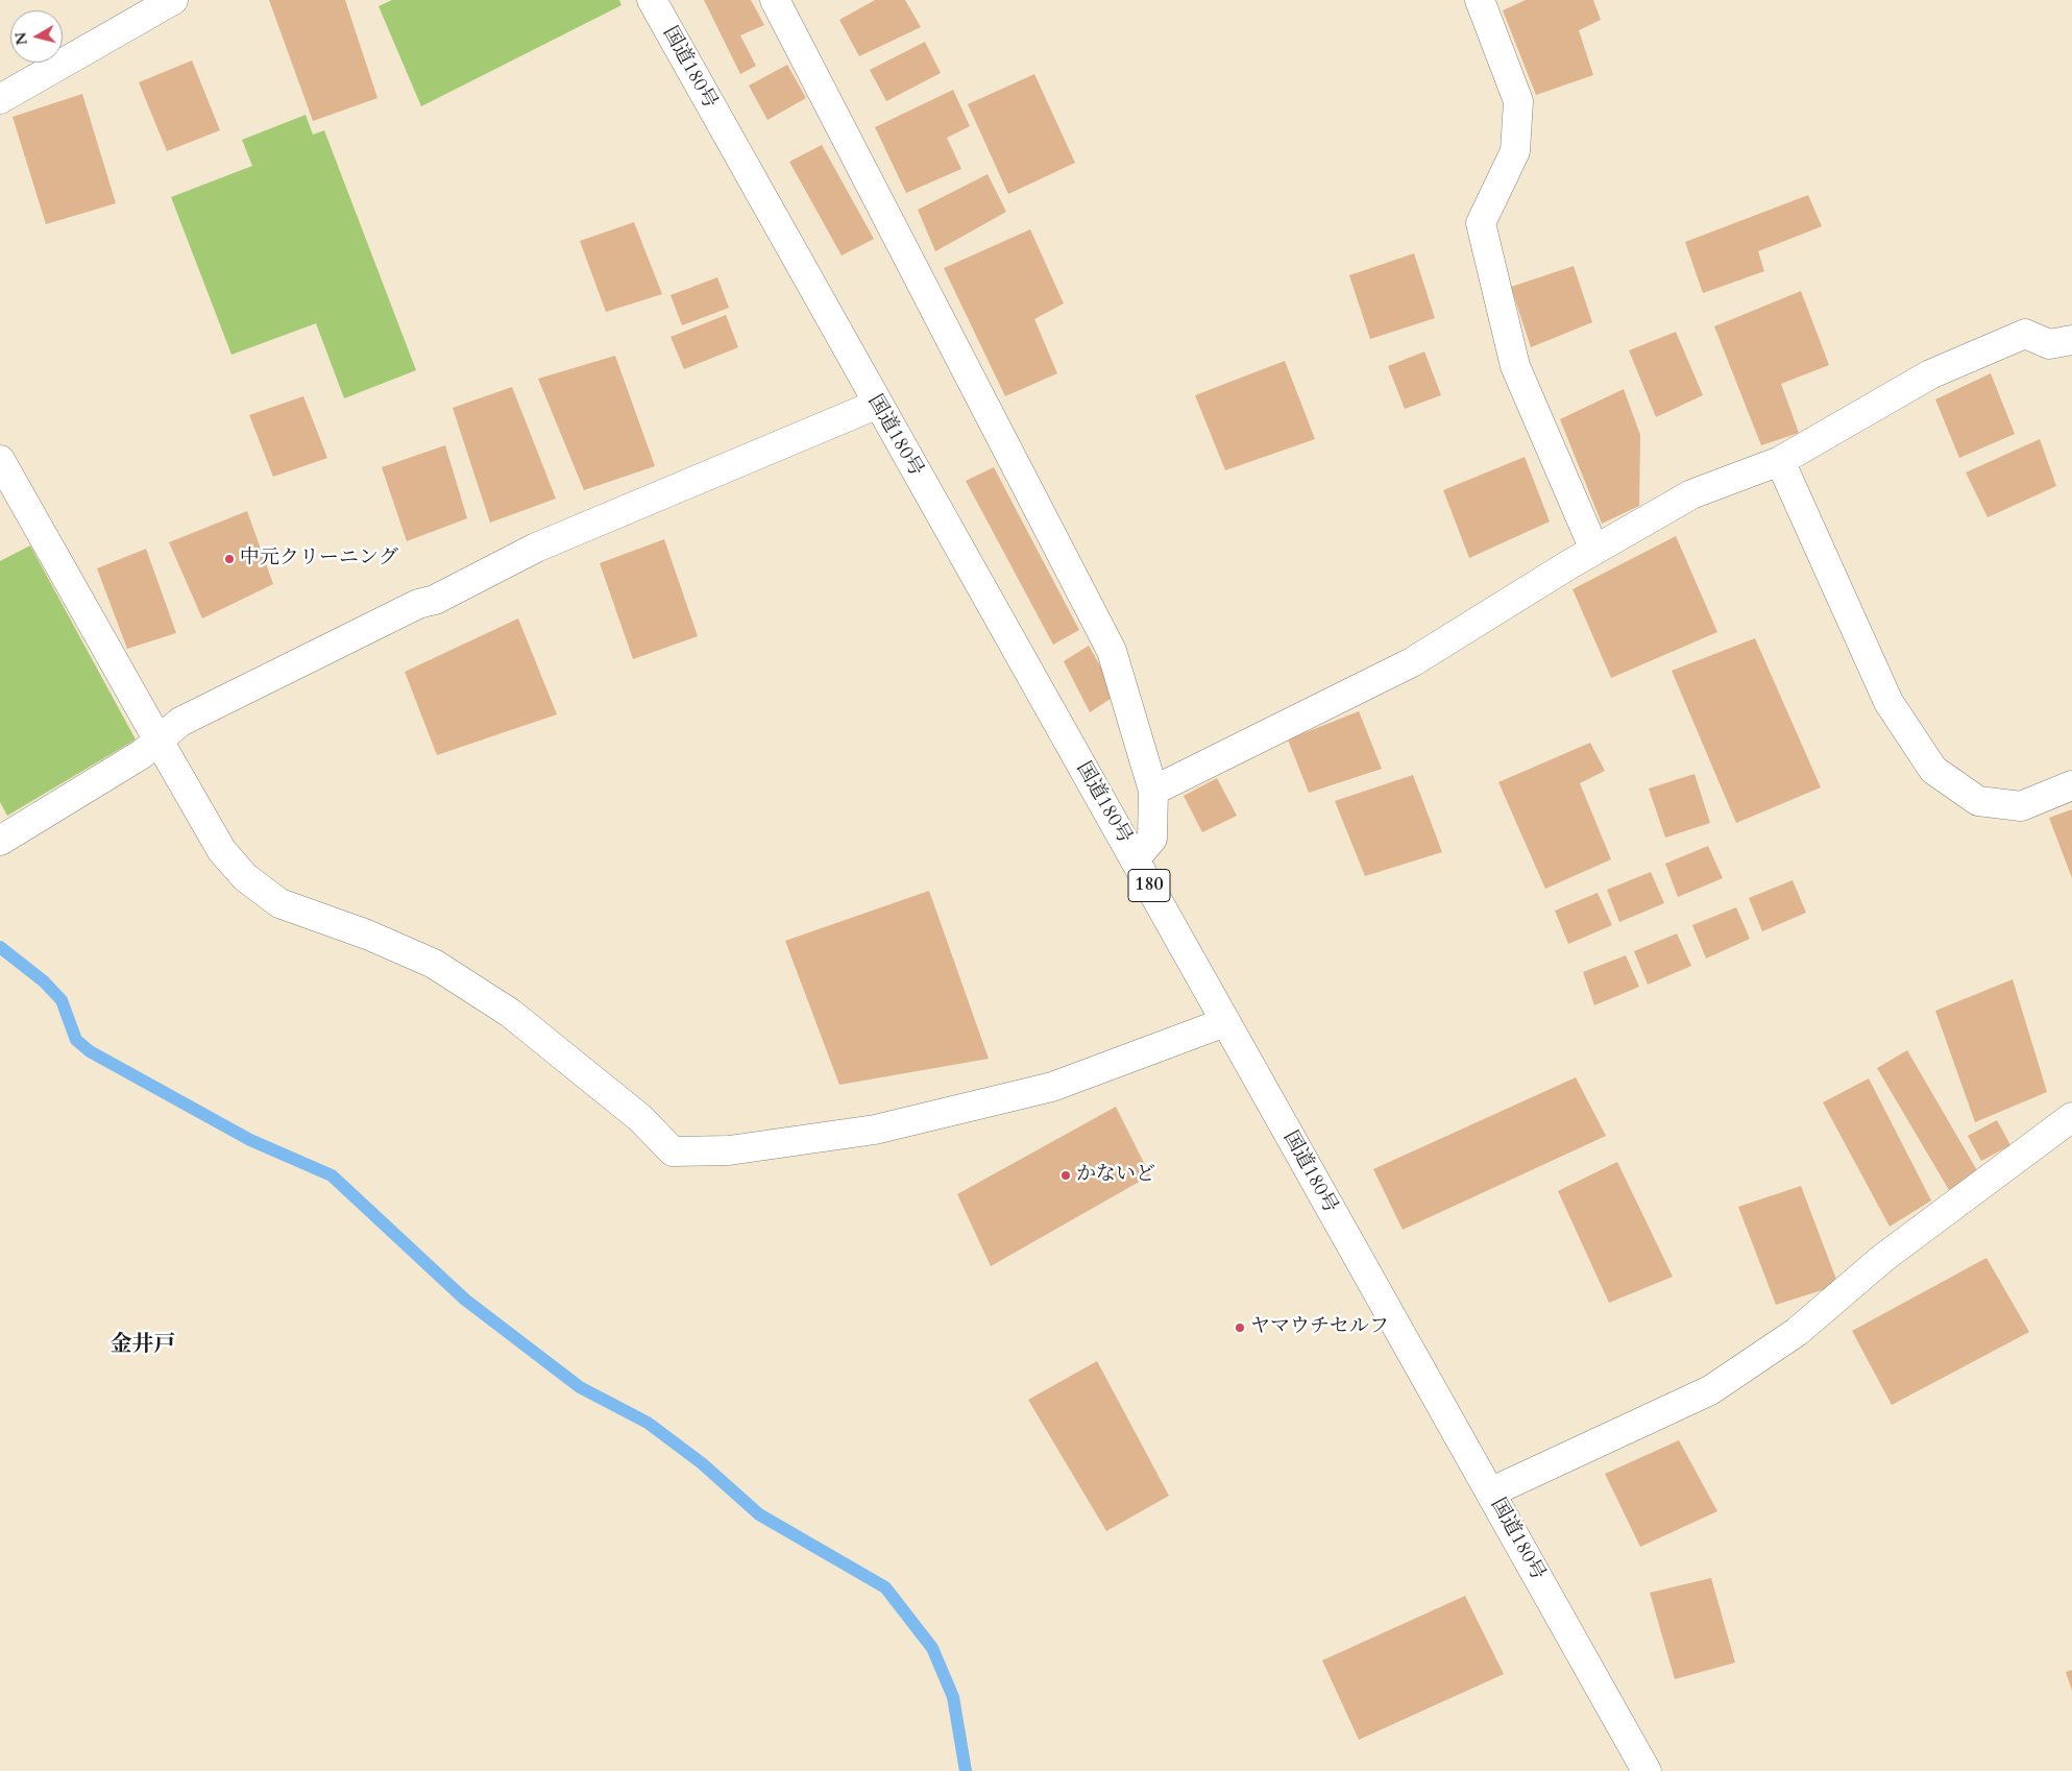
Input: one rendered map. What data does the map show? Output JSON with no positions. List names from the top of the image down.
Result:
{
  "streets": {
    "main road": ["国道180号", "180"]
  },
  "districts": ["金井戸"],
  "places": ["中元クリーニング", "かないど", "ヤマウチセルフ"],
  "north": "left"
}
